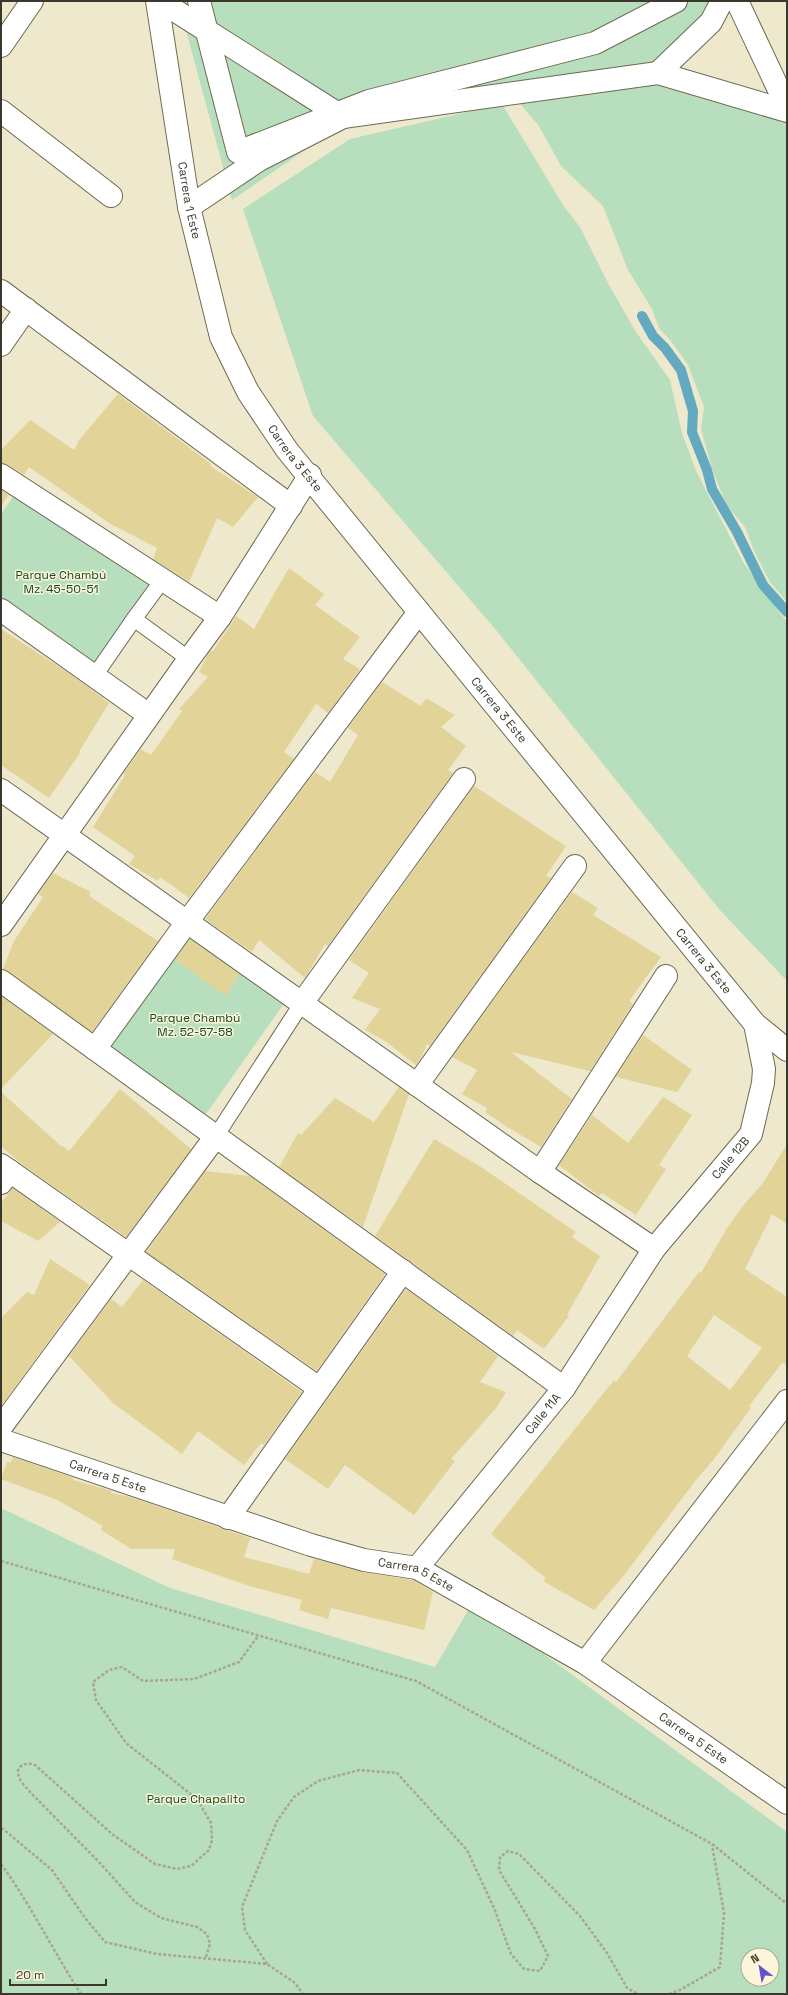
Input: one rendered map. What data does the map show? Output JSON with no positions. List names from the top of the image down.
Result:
{
  "streets": {
    "street": [
      "Carrera 1 Este",
      "Carrera 3 Este",
      "Calle 12B",
      "Calle 11A",
      "Carrera 5 Este"
    ]
  },
  "crossings": [
    ["Carrera 1 Este", "Carrera 3 Este"],
    ["Carrera 3 Este", "Calle 12B"],
    ["Calle 12B", "Calle 11A"],
    ["Calle 11A", "Carrera 5 Este"]
  ],
  "parks": ["Parque Chambú Mz. 45-50-51", "Parque Chambú Mz. 52-57-58", "Parque Chapalito"],
  "scale_bar": "20 m",
  "north": "top left"
}
